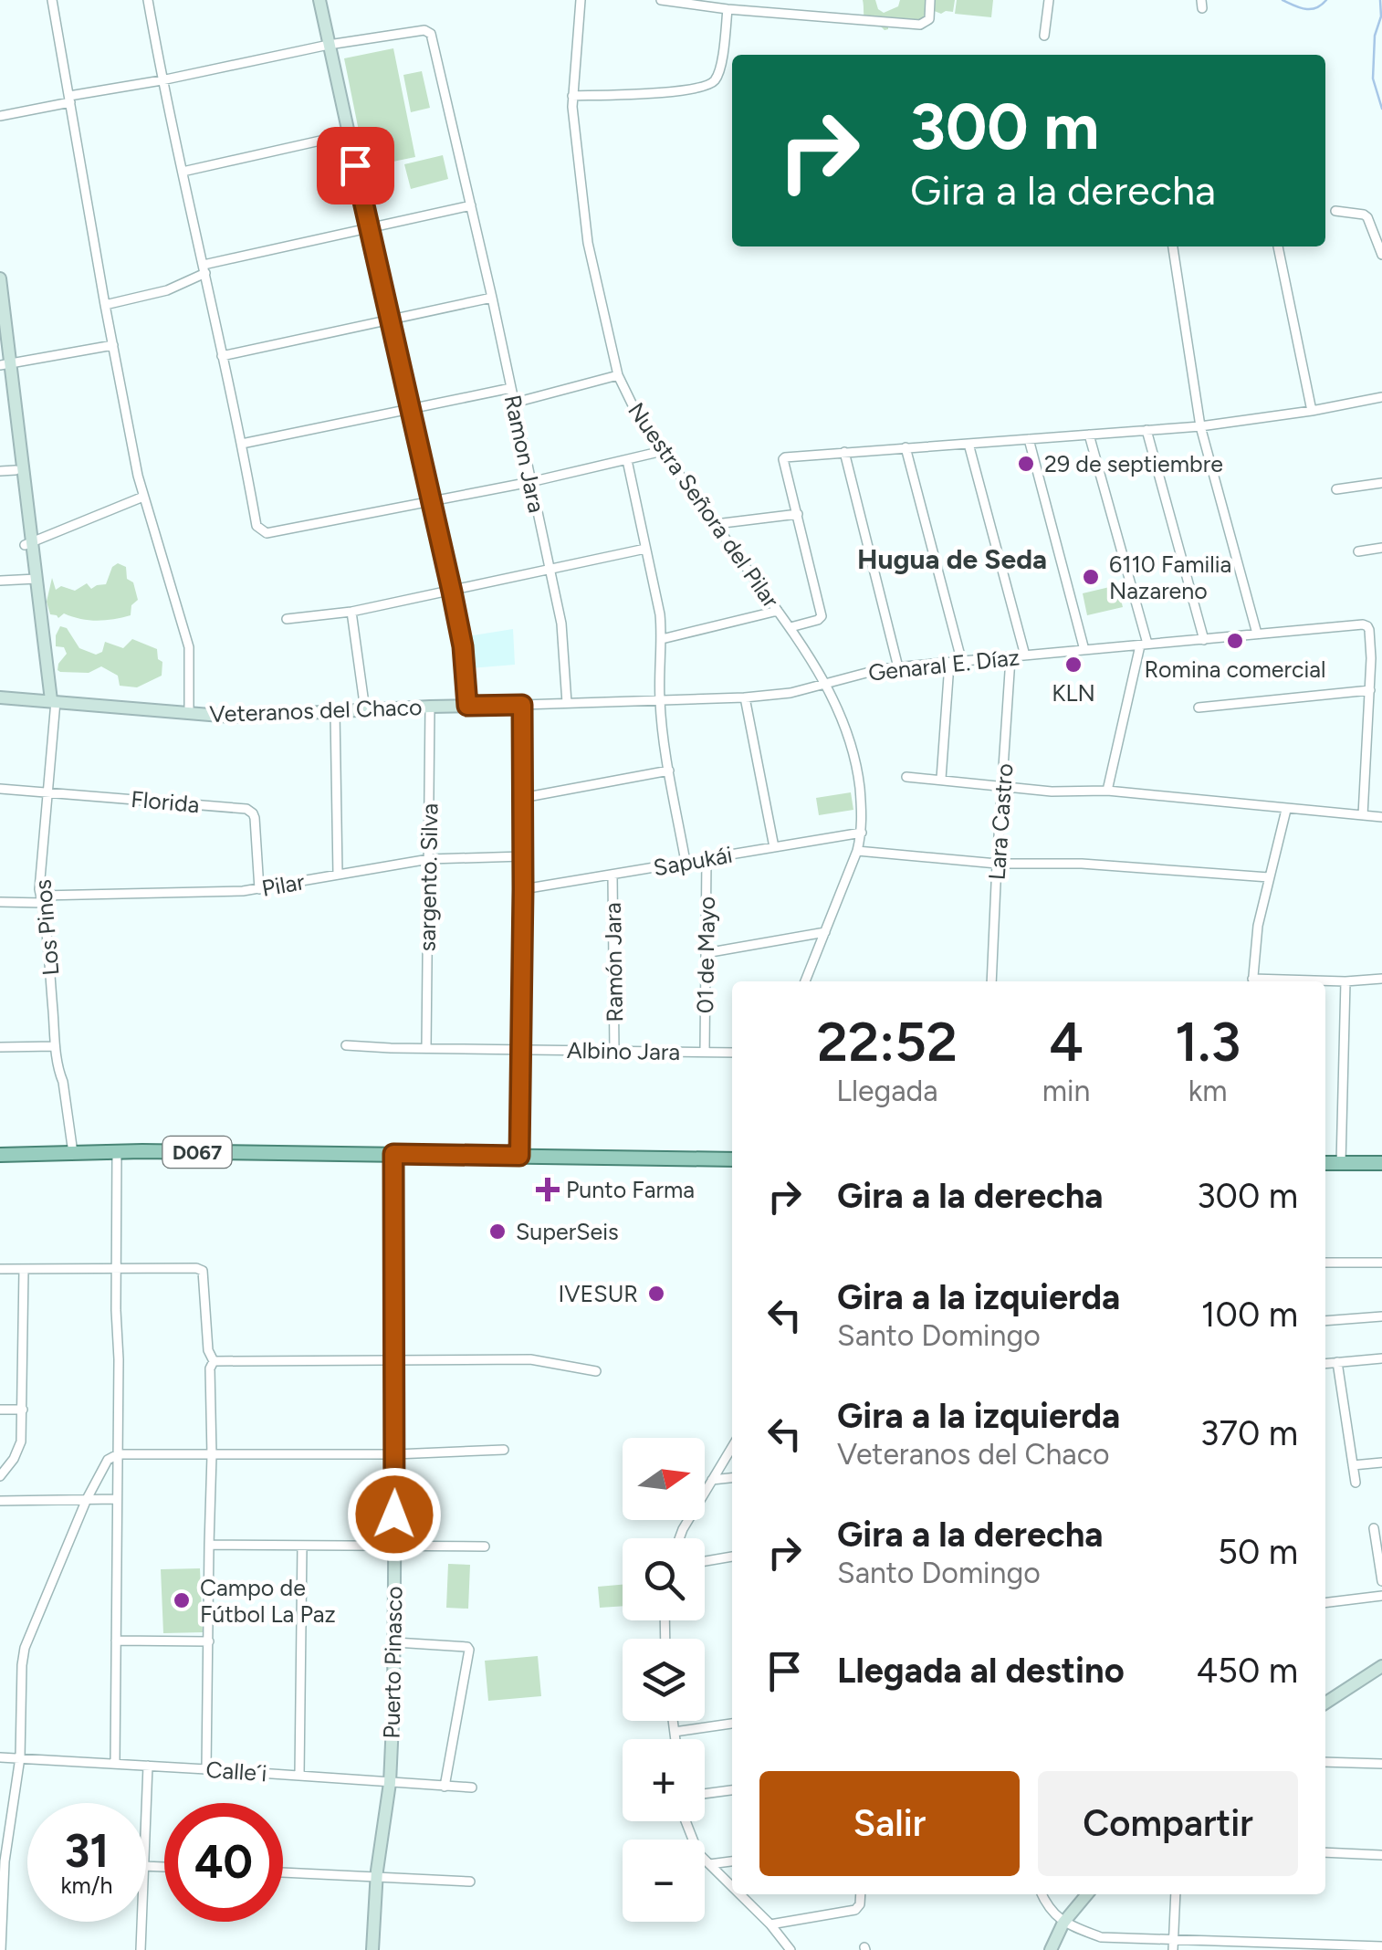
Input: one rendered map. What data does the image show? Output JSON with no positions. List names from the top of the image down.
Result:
{
  "streets": {
    "main road": ["D067"],
    "street": [
      "Ramon Jara",
      "Nuestra Señora del Pilar",
      "Genaral E. Díaz",
      "Veteranos del Chaco",
      "Florida",
      "Lara Castro",
      "Sapukái",
      "sargento. Silva",
      "Pilar",
      "Los Pinos",
      "01 de Mayo",
      "Ramón Jara",
      "Albino Jara",
      "Puerto Pinasco",
      "Calle´i"
    ]
  },
  "crossings": [
    ["Ramon Jara", "Genaral E. Díaz"],
    ["Nuestra Señora del Pilar", "Genaral E. Díaz"],
    ["Nuestra Señora del Pilar", "Sapukái"],
    ["Genaral E. Díaz", "Veteranos del Chaco"],
    ["Genaral E. Díaz", "Lara Castro"],
    ["Veteranos del Chaco", "sargento. Silva"],
    ["Veteranos del Chaco", "Los Pinos"],
    ["Florida", "Pilar"],
    ["Florida", "Los Pinos"],
    ["Sapukái", "01 de Mayo"],
    ["Sapukái", "Ramón Jara"],
    ["sargento. Silva", "Pilar"],
    ["sargento. Silva", "Albino Jara"],
    ["Pilar", "Los Pinos"],
    ["Los Pinos", "D067"],
    ["01 de Mayo", "Albino Jara"],
    ["Ramón Jara", "Albino Jara"],
    ["D067", "Puerto Pinasco"],
    ["Puerto Pinasco", "Calle´i"]
  ],
  "districts": ["Hugua de Seda"],
  "places": {
    "other": [
      "29 de septiembre",
      "6110 Familia Nazareno",
      "Romina comercial",
      "KLN",
      "SuperSeis",
      "IVESUR",
      "Campo de Fútbol La Paz"
    ],
    "health": ["Punto Farma"]
  },
  "north": "right",
  "page": {
    "turn": ["300 m", "Gira a la derecha"],
    "eta": [
      "22:52",
      "Llegada",
      "4",
      "min",
      "1.3",
      "km"
    ],
    "list": [
      {
        "name": "Gira a la derecha",
        "value": "300 m"
      },
      {
        "name": "Gira a la izquierda",
        "note": "Santo Domingo",
        "value": "100 m"
      },
      {
        "name": "Gira a la izquierda",
        "note": "Veteranos del Chaco",
        "value": "370 m"
      },
      {
        "name": "Gira a la derecha",
        "note": "Santo Domingo",
        "value": "50 m"
      },
      {
        "name": "Llegada al destino",
        "value": "450 m"
      }
    ],
    "map_buttons": ["+", "−"],
    "buttons": ["Salir", "Compartir"],
    "speed": "31 km/h",
    "limit": "40"
  }
}
